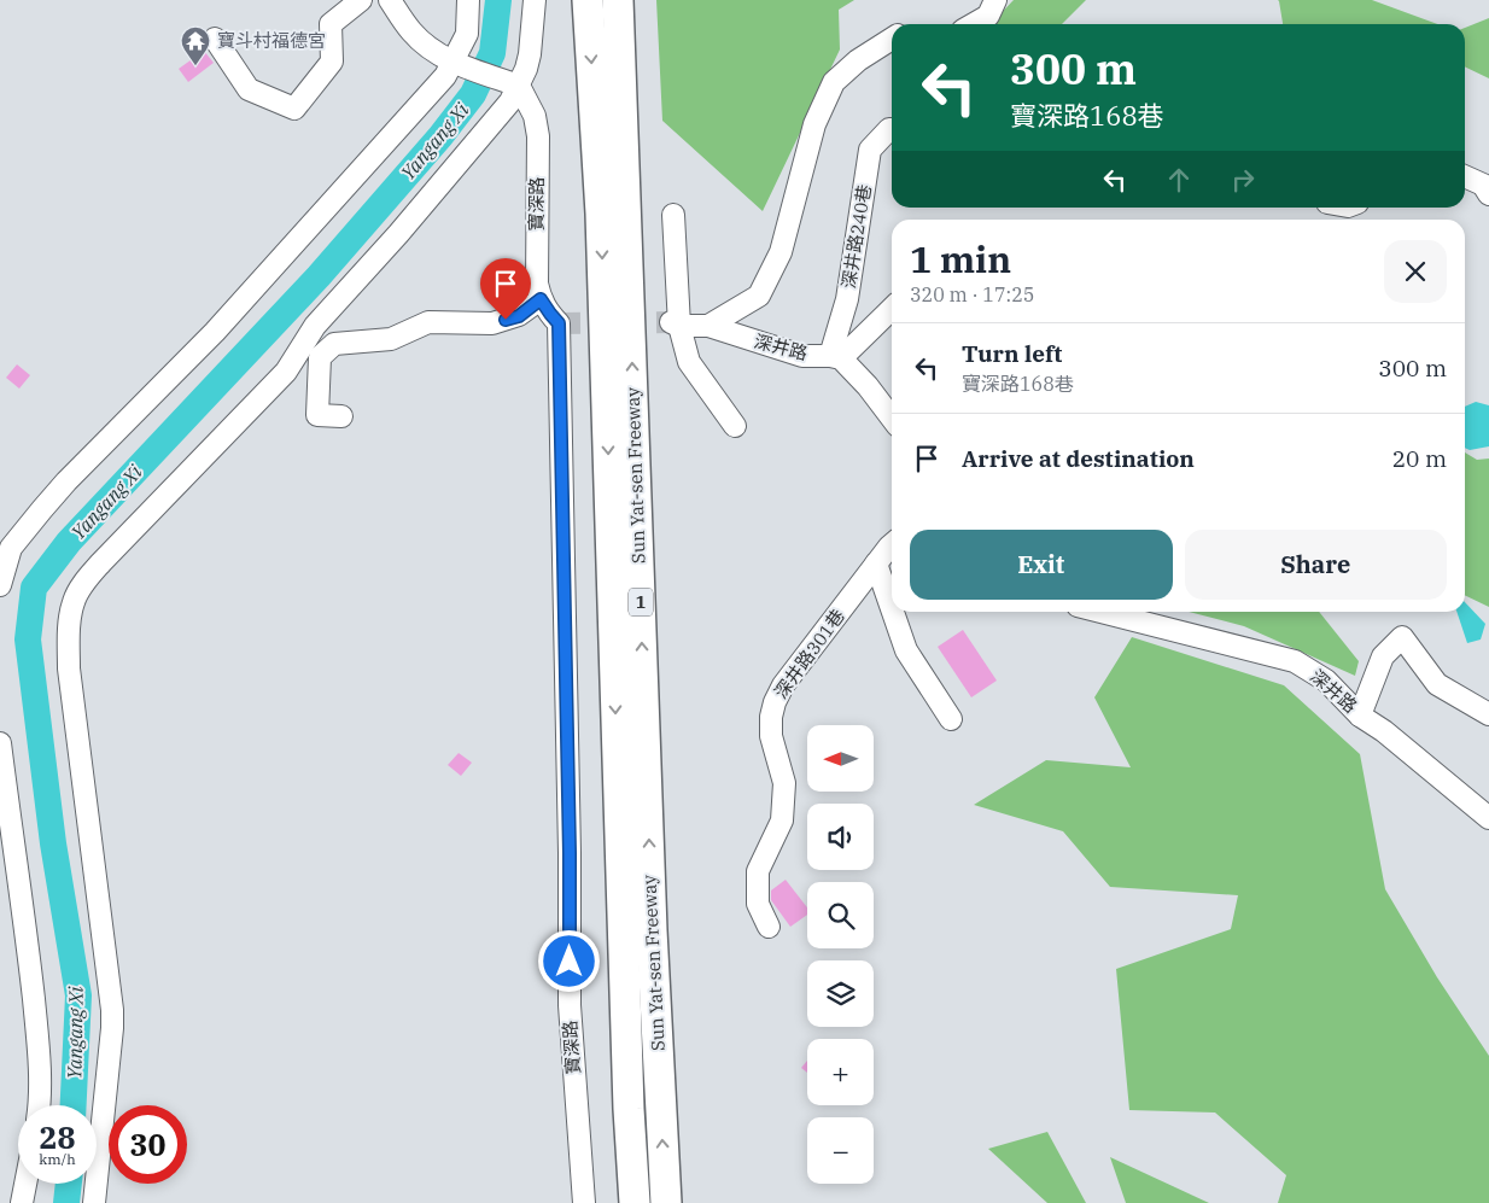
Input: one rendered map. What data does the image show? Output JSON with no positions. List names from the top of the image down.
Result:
{
  "streets": {
    "highway": ["Sun Yat-sen Freeway", "1"],
    "street": [
      "寶深路",
      "深井路240巷",
      "深井路",
      "深井路301巷"
    ]
  },
  "crossings": [
    ["深井路240巷", "深井路"]
  ],
  "water": ["Yangang Xi"],
  "places": {
    "temple": ["寶斗村福德宮"]
  },
  "north": "left",
  "page": {
    "turn": ["300 m", "寶深路168巷"],
    "heading": ["1 min", "320 m · 17:25"],
    "list": [
      {
        "name": "Turn left",
        "note": "寶深路168巷",
        "value": "300 m"
      },
      {
        "name": "Arrive at destination",
        "value": "20 m"
      }
    ],
    "buttons": ["Exit", "Share"],
    "map_buttons": ["+", "−"],
    "speed": "28 km/h",
    "limit": "30"
  }
}
